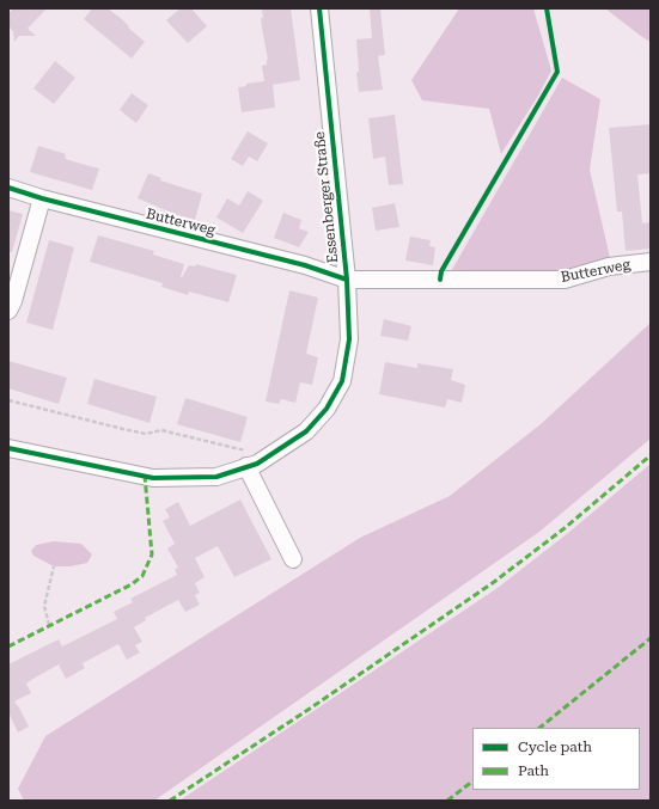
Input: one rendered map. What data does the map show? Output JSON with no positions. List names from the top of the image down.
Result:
{
  "streets": {
    "street": ["Essenberger Straße", "Butterweg"]
  },
  "crossings": [
    ["Essenberger Straße", "Butterweg"]
  ],
  "legend": ["Cycle path", "Path"]
}
